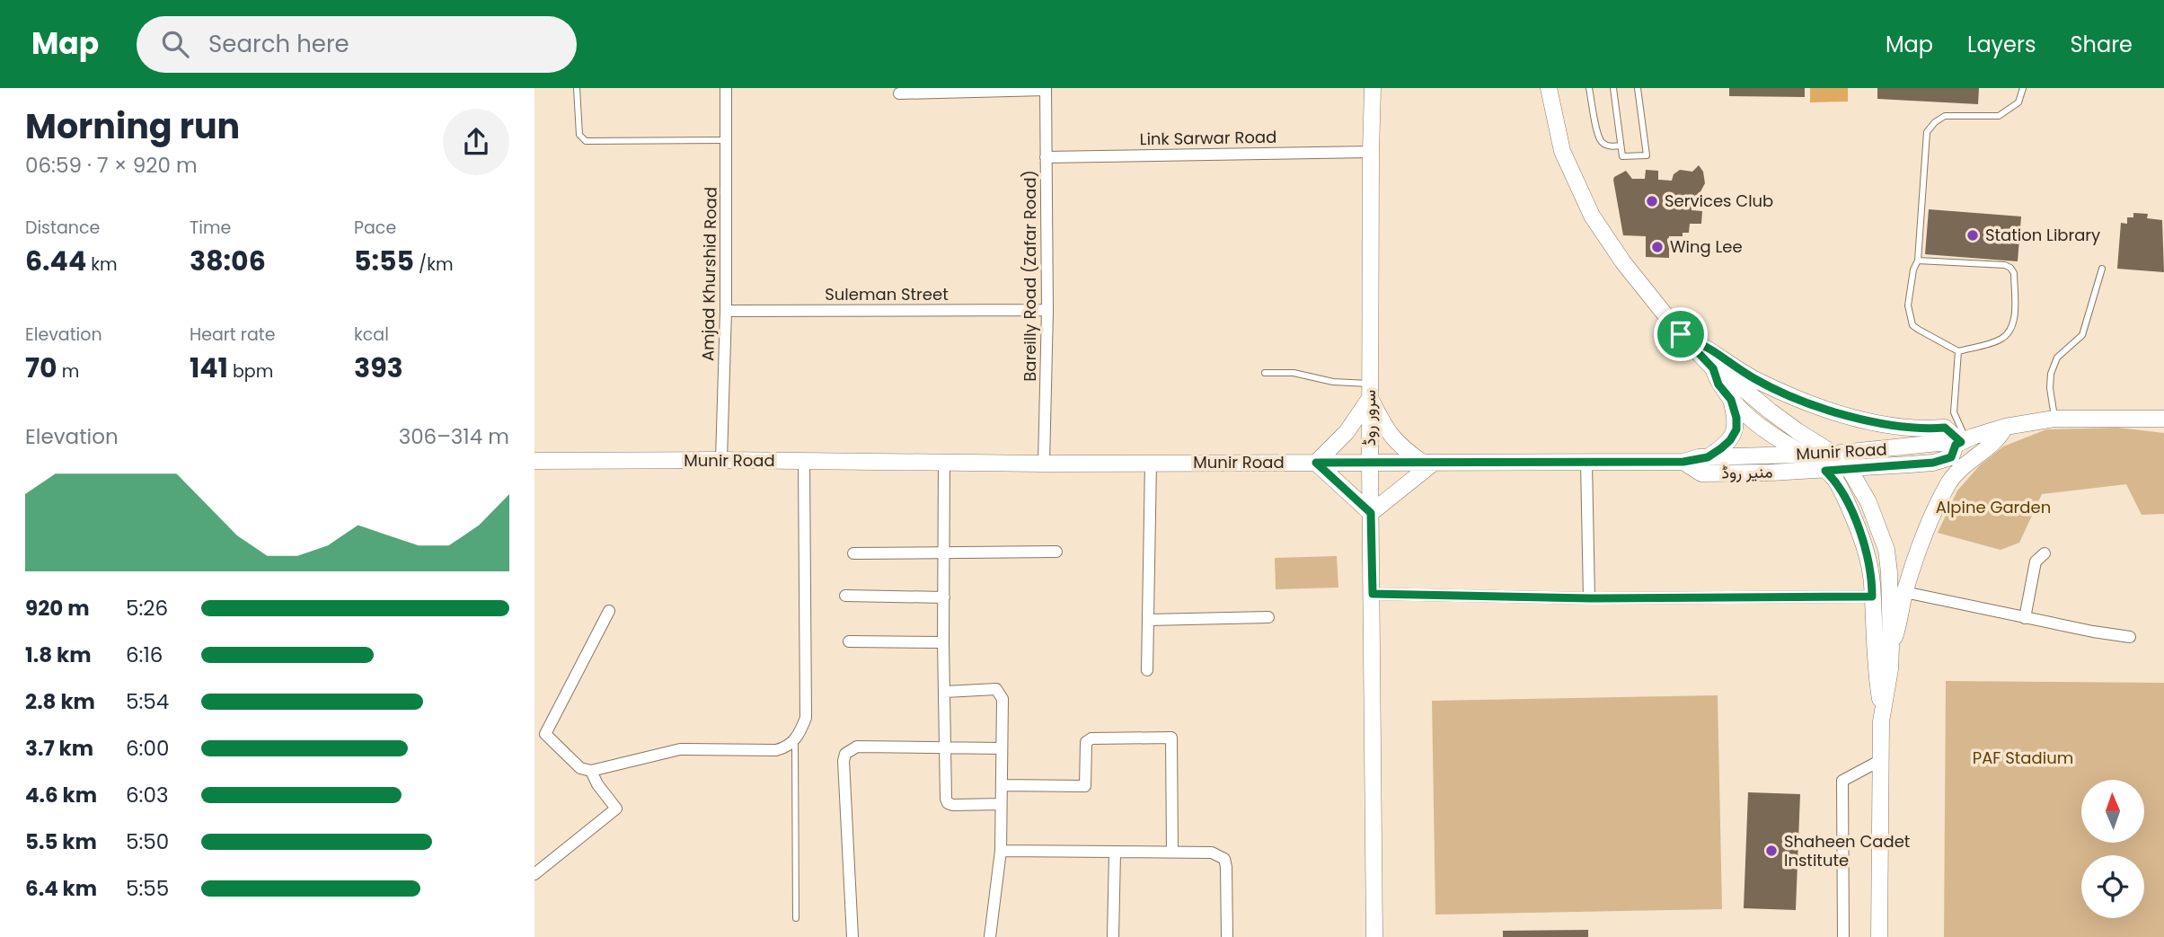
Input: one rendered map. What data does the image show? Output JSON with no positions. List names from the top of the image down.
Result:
{
  "streets": {
    "street": [
      "Link Sarwar Road",
      "Amjad Khurshid Road",
      "Bareilly Road (Zafar Road)",
      "Suleman Street",
      "سرور روڈ",
      "Munir Road",
      "منیر روڈ"
    ]
  },
  "crossings": [
    ["Link Sarwar Road", "Bareilly Road (Zafar Road)"],
    ["Link Sarwar Road", "سرور روڈ"],
    ["Amjad Khurshid Road", "Suleman Street"],
    ["Amjad Khurshid Road", "Munir Road"],
    ["Bareilly Road (Zafar Road)", "Suleman Street"],
    ["Bareilly Road (Zafar Road)", "Munir Road"],
    ["سرور روڈ", "Munir Road"],
    ["Munir Road", "منیر روڈ"]
  ],
  "parks": ["Alpine Garden", "PAF Stadium"],
  "places": [
    "Services Club",
    "Station Library",
    "Wing Lee",
    "Shaheen Cadet Institute"
  ],
  "north": "top",
  "page": {
    "header": "Map",
    "search": "Search here",
    "nav": ["Map", "Layers", "Share"],
    "heading": ["Morning run", "06:59 · 7 × 920 m"],
    "stats": [
      ["Distance", "6.44 km"],
      ["Time", "38:06"],
      ["Pace", "5:55 /km"],
      ["Elevation", "70 m"],
      ["Heart rate", "141 bpm"],
      ["kcal", "393"]
    ],
    "chart": ["Elevation", "306–314 m"],
    "list": [
      {
        "name": "920 m",
        "note": "5:26"
      },
      {
        "name": "1.8 km",
        "note": "6:16"
      },
      {
        "name": "2.8 km",
        "note": "5:54"
      },
      {
        "name": "3.7 km",
        "note": "6:00"
      },
      {
        "name": "4.6 km",
        "note": "6:03"
      },
      {
        "name": "5.5 km",
        "note": "5:50"
      },
      {
        "name": "6.4 km",
        "note": "5:55"
      }
    ]
  }
}
